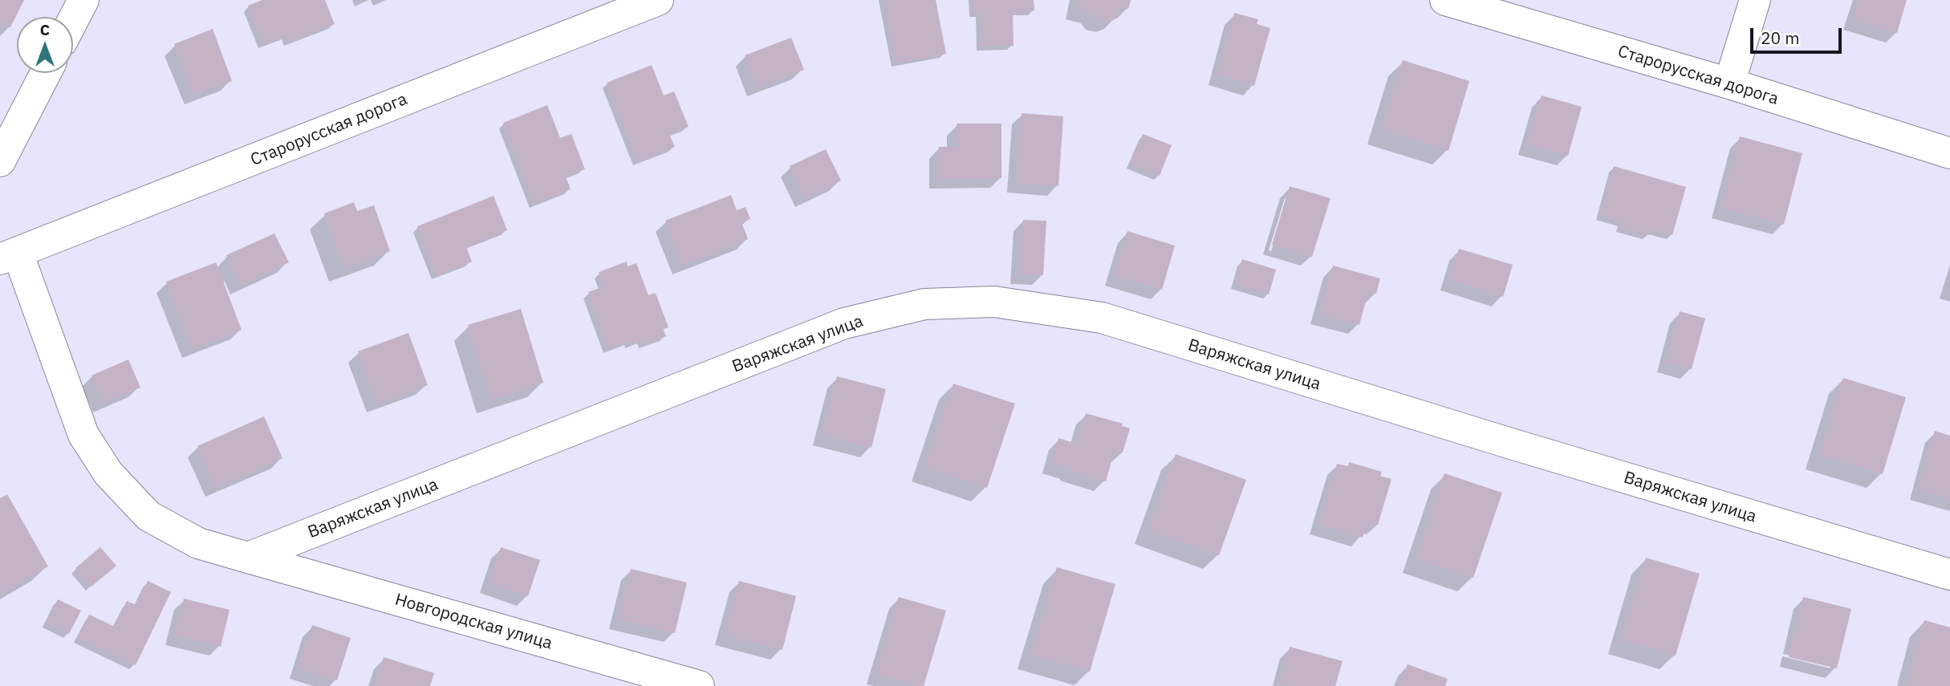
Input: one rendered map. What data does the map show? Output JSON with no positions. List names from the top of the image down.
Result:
{
  "streets": {
    "street": ["Старорусская дорога", "Варяжская улица", "Новгородская улица"]
  },
  "crossings": [
    ["Варяжская улица", "Новгородская улица"]
  ],
  "scale_bar": "20 m",
  "north": "top"
}
